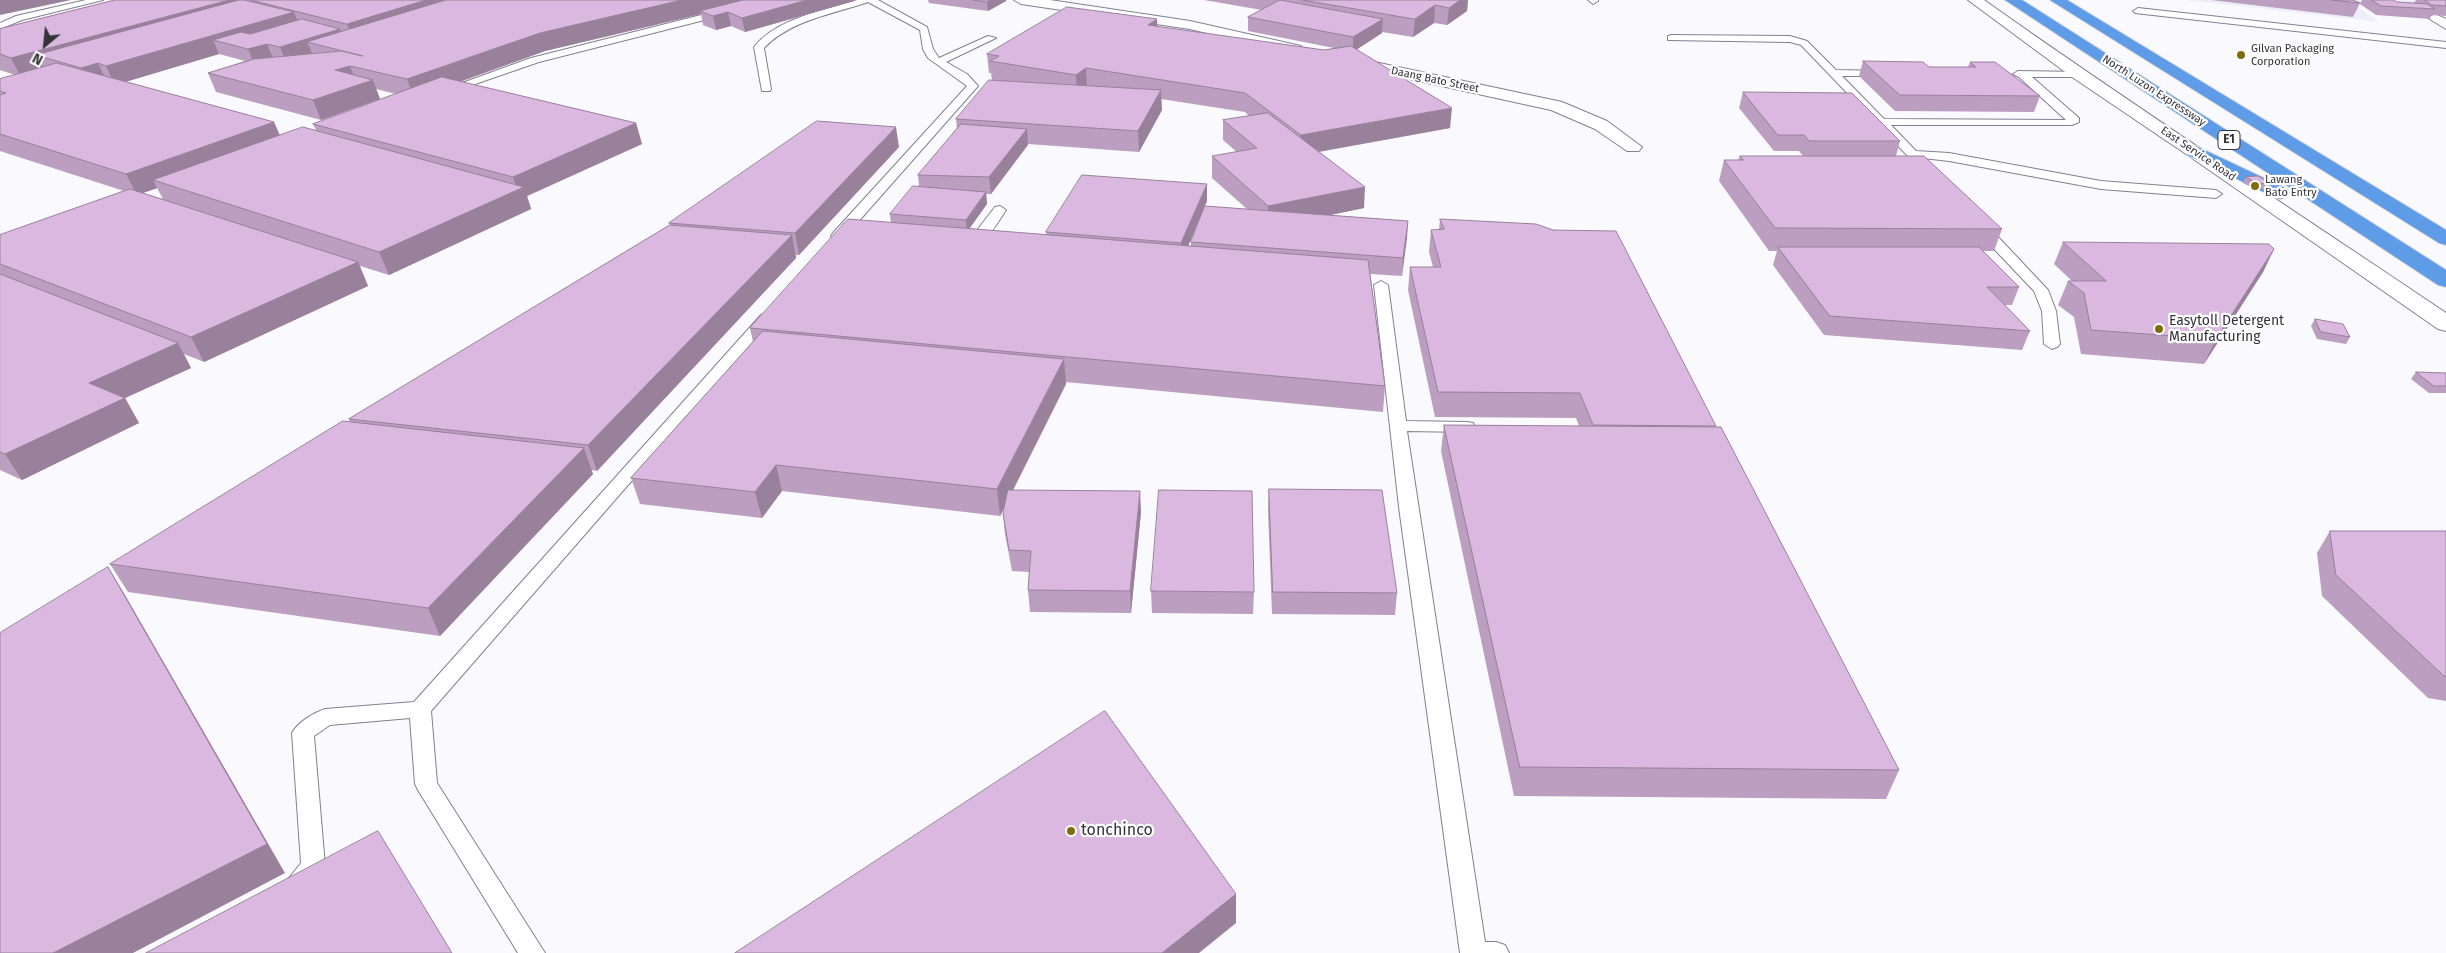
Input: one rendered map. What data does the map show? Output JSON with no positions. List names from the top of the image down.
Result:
{
  "streets": {
    "highway": ["North Luzon Expressway", "E1"],
    "street": ["Daang Bato Street", "East Service Road"]
  },
  "places": [
    "Gilvan Packaging Corporation",
    "Lawang Bato Entry",
    "Easytoll Detergent Manufacturing",
    "tonchinco"
  ],
  "north": "bottom left"
}
